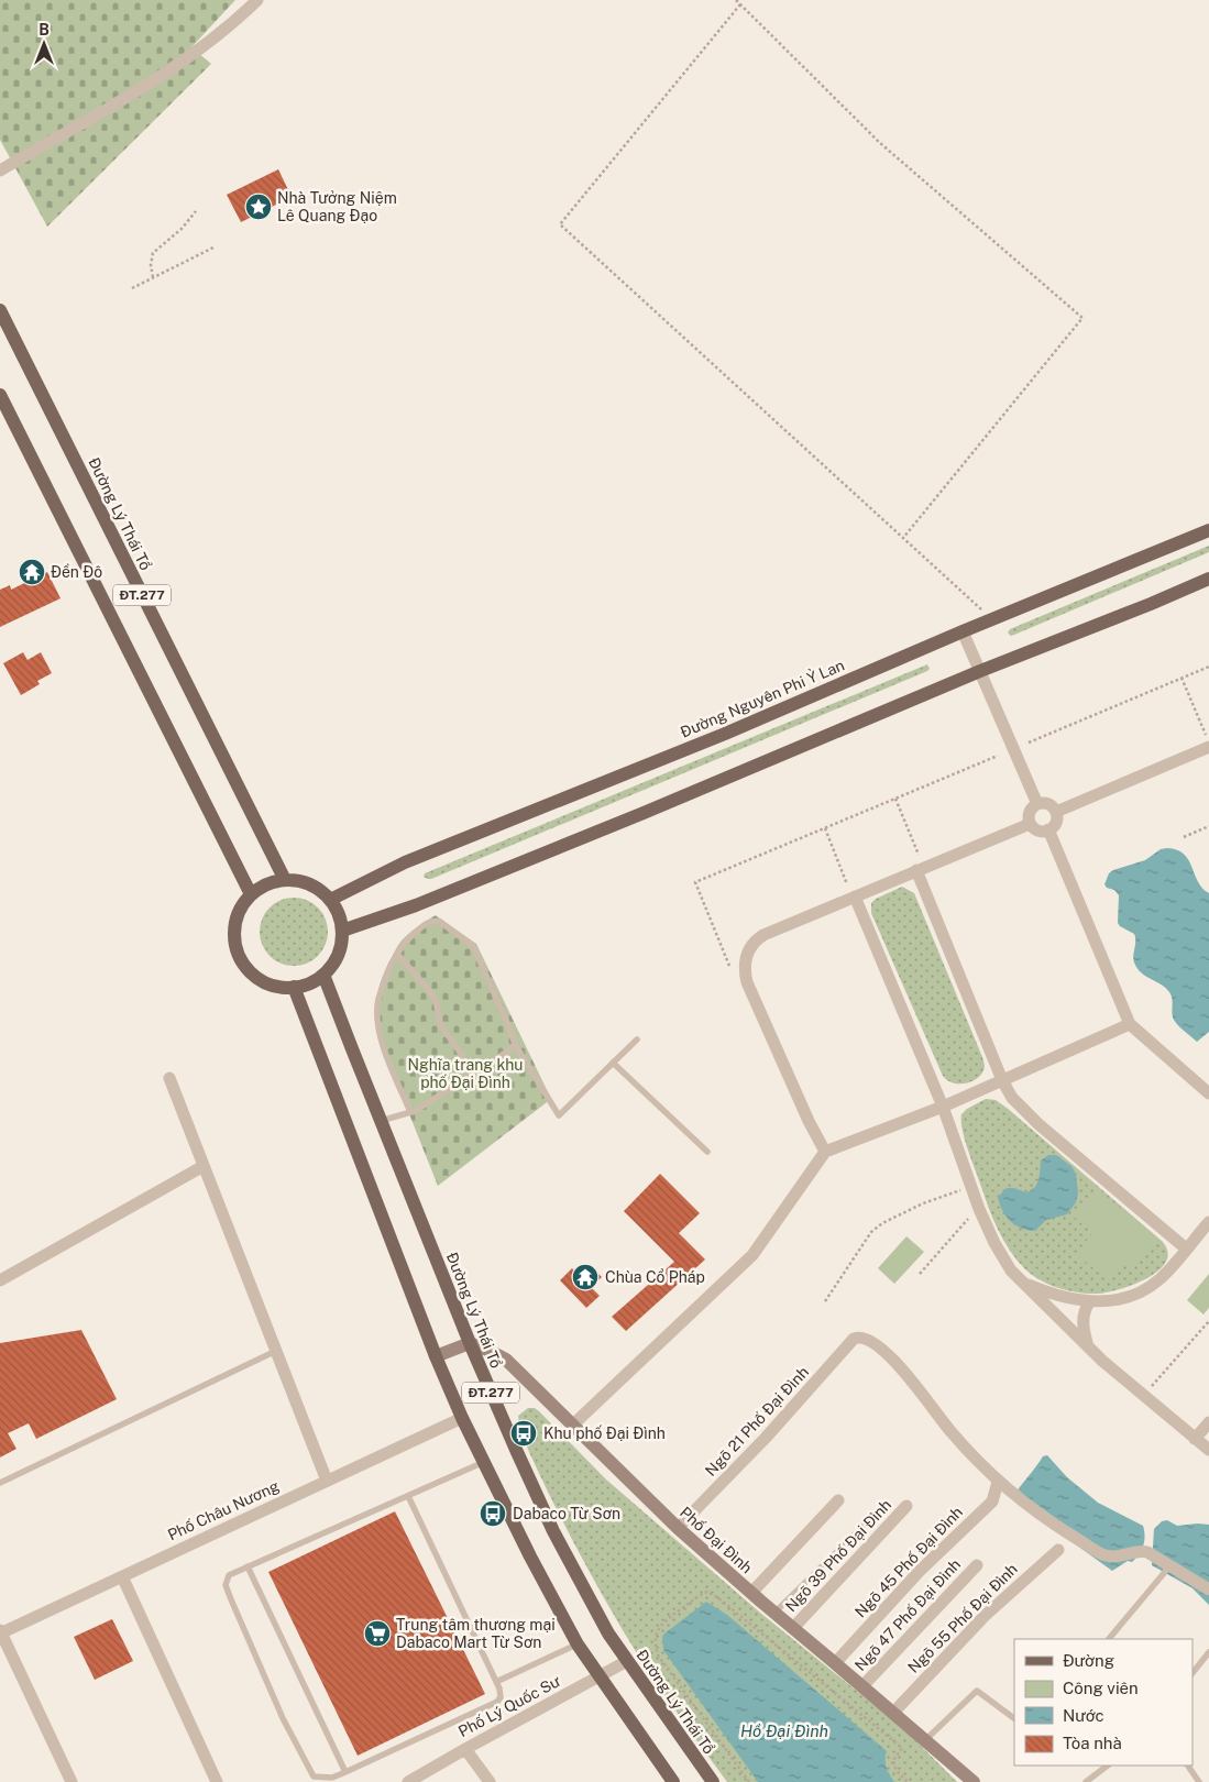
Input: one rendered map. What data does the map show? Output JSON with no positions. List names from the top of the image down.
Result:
{
  "streets": {
    "main road": ["Đường Lý Thái Tổ", "ĐT.277", "Đường Nguyên Phi Ỷ Lan"],
    "street": [
      "Ngõ 21 Phố Đại Đình",
      "Phố Châu Nương",
      "Phố Đại Đình",
      "Ngõ 39 Phố Đại Đình",
      "Ngõ 45 Phố Đại Đình",
      "Ngõ 47 Phố Đại Đình",
      "Ngõ 55 Phố Đại Đình",
      "Phố Lý Quốc Sư"
    ]
  },
  "crossings": [
    ["Đường Lý Thái Tổ", "ĐT.277"],
    ["Đường Lý Thái Tổ", "Đường Nguyên Phi Ỷ Lan"],
    ["Đường Lý Thái Tổ", "Phố Đại Đình"],
    ["Đường Lý Thái Tổ", "Phố Lý Quốc Sư"],
    ["ĐT.277", "Đường Nguyên Phi Ỷ Lan"],
    ["ĐT.277", "Phố Châu Nương"],
    ["ĐT.277", "Phố Lý Quốc Sư"],
    ["Ngõ 21 Phố Đại Đình", "Phố Đại Đình"],
    ["Ngõ 21 Phố Đại Đình", "Ngõ 45 Phố Đại Đình"],
    ["Phố Đại Đình", "Ngõ 39 Phố Đại Đình"],
    ["Phố Đại Đình", "Ngõ 45 Phố Đại Đình"],
    ["Phố Đại Đình", "Ngõ 47 Phố Đại Đình"],
    ["Phố Đại Đình", "Ngõ 55 Phố Đại Đình"]
  ],
  "water": ["Hồ Đại Đình"],
  "parks": ["Nghĩa trang khu phố Đại Đình"],
  "places": {
    "place": ["Nhà Tưởng Niệm Lê Quang Đạo"],
    "temple": ["Đền Đô", "Chùa Cổ Pháp"],
    "bus stop": ["Khu phố Đại Đình", "Dabaco Từ Sơn"],
    "supermarket": ["Trung tâm thương mại Dabaco Mart Từ Sơn"]
  },
  "legend": [
    "Đường",
    "Công viên",
    "Nước",
    "Tòa nhà"
  ],
  "north": "top"
}
